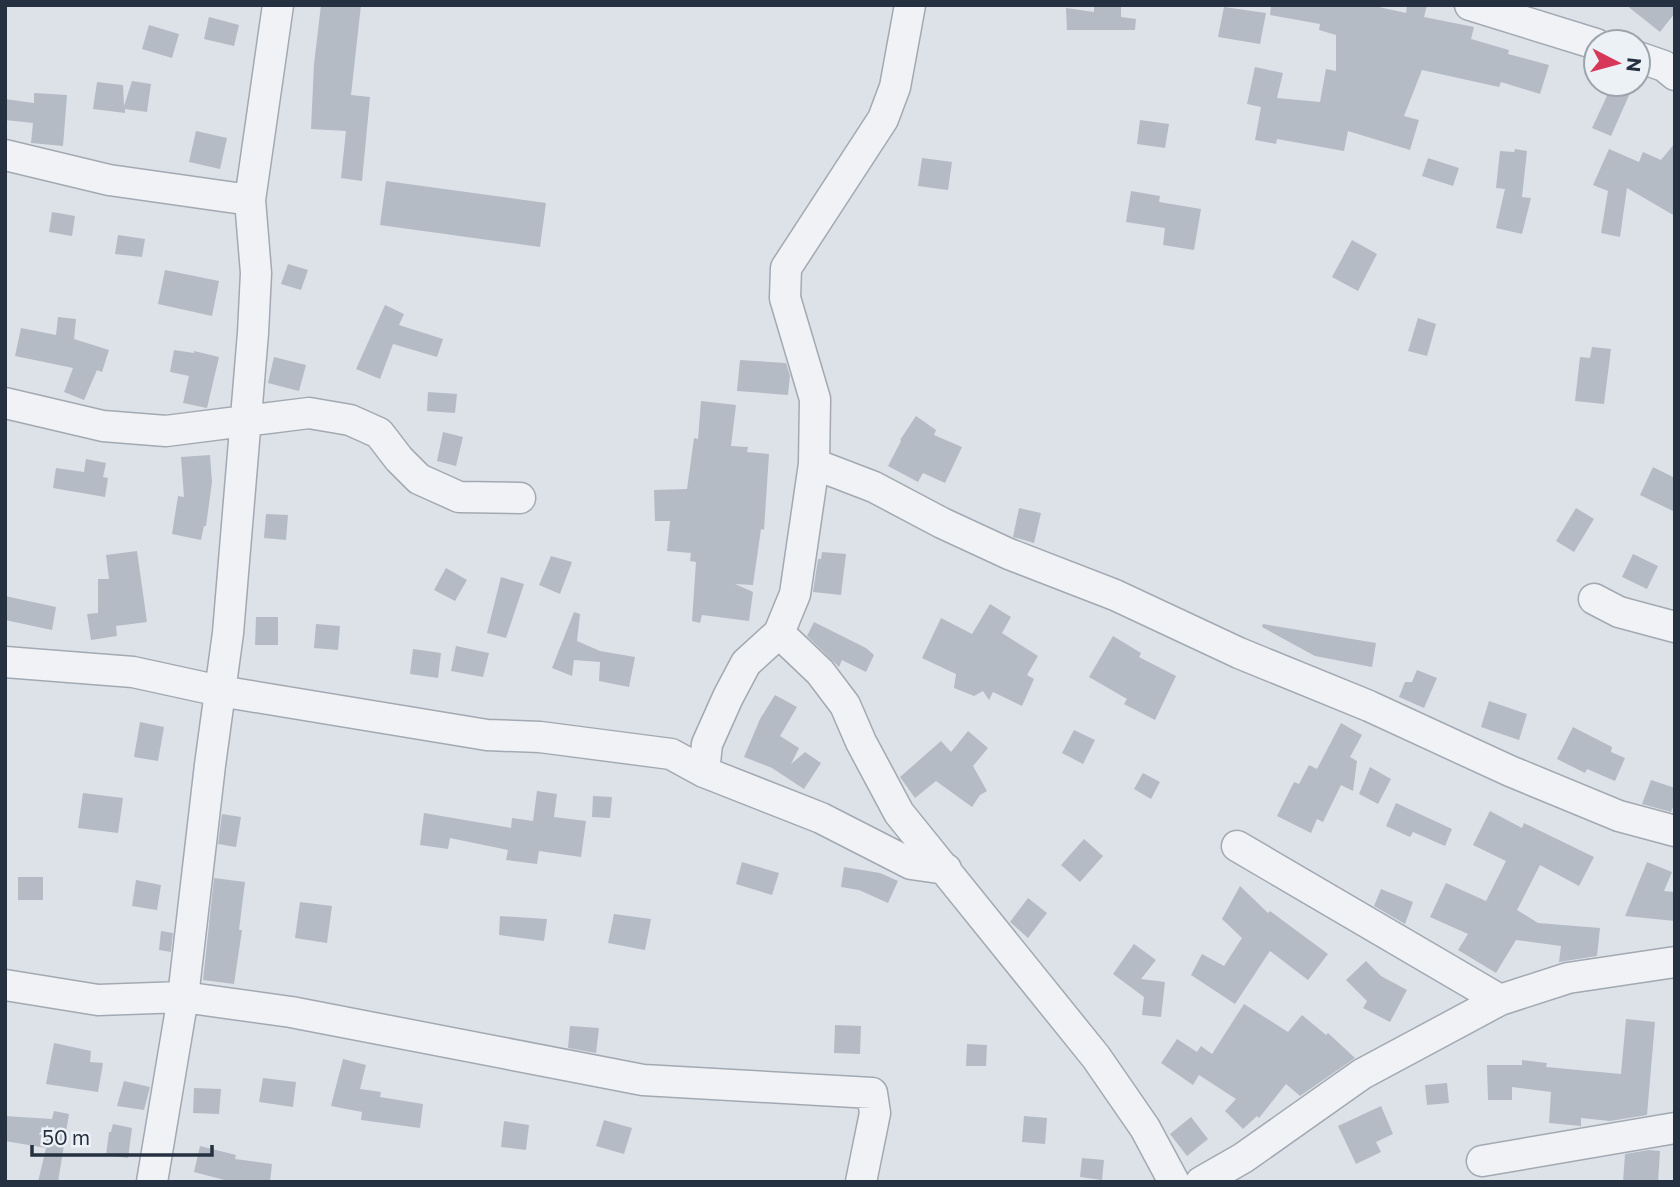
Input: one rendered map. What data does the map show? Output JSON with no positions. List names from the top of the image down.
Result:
{
  "scale_bar": "50 m",
  "north": "right"
}
